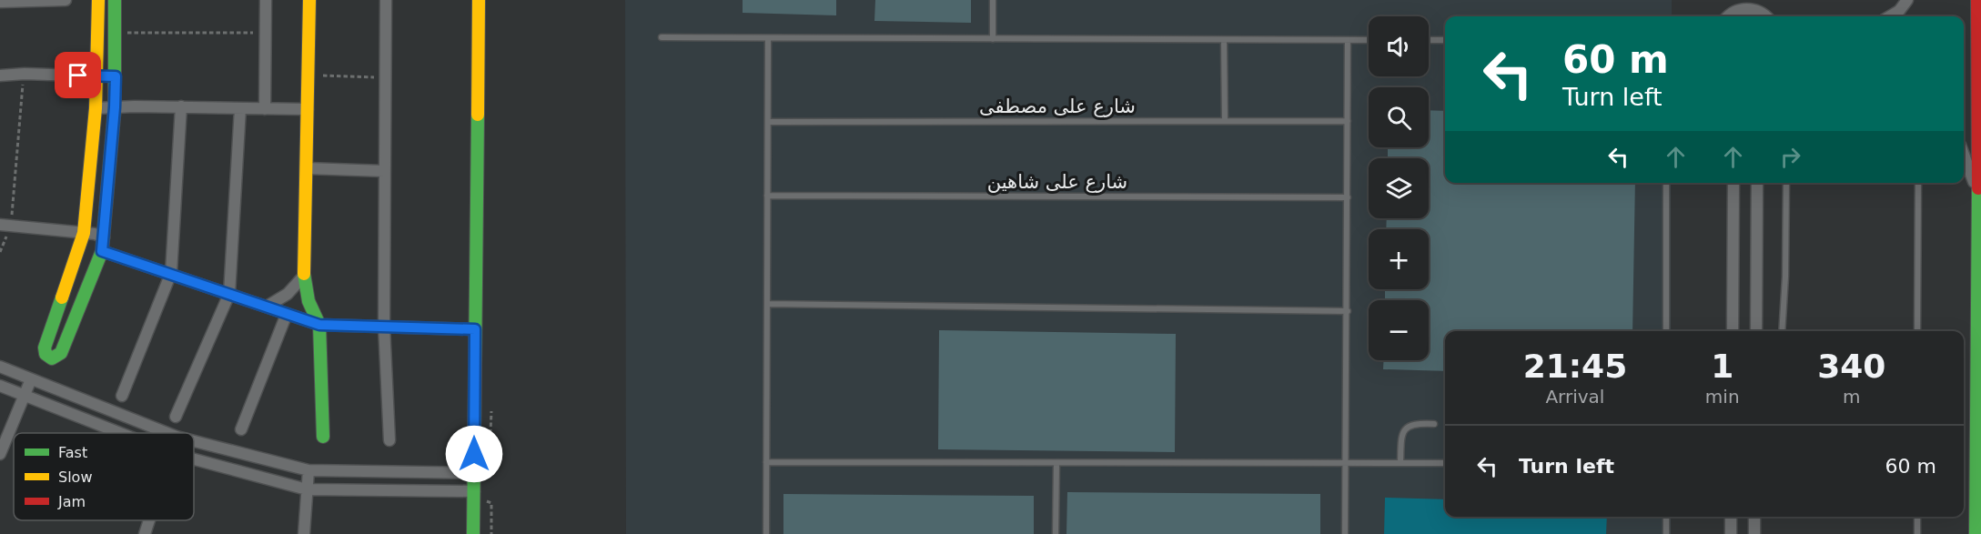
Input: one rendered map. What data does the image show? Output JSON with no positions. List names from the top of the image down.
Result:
{
  "streets": {
    "lane": ["شارع على مصطفى", "شارع على شاهين"]
  },
  "legend": ["Fast", "Slow", "Jam"],
  "page": {
    "map_buttons": ["+", "−"],
    "turn": ["60 m", "Turn left"],
    "eta": [
      "21:45",
      "Arrival",
      "1",
      "min",
      "340",
      "m"
    ],
    "list": [
      {
        "name": "Turn left",
        "value": "60 m"
      }
    ]
  }
}
